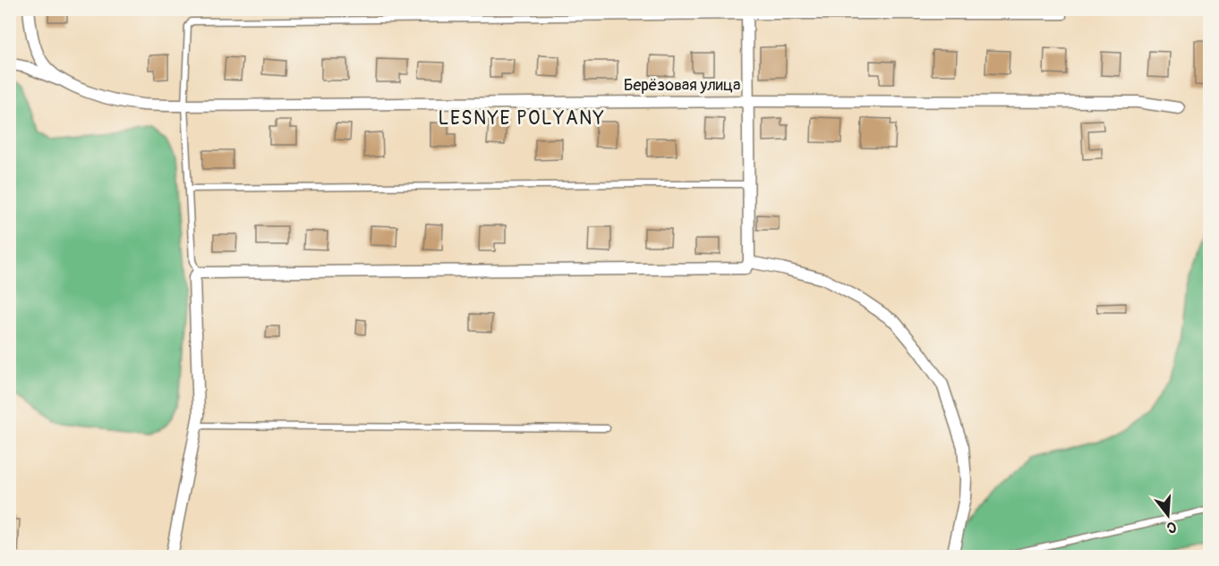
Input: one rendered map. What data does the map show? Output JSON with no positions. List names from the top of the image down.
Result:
{
  "streets": {
    "street": ["Берёзовая улица"]
  },
  "districts": ["LESNYE POLYANY"],
  "north": "bottom"
}
